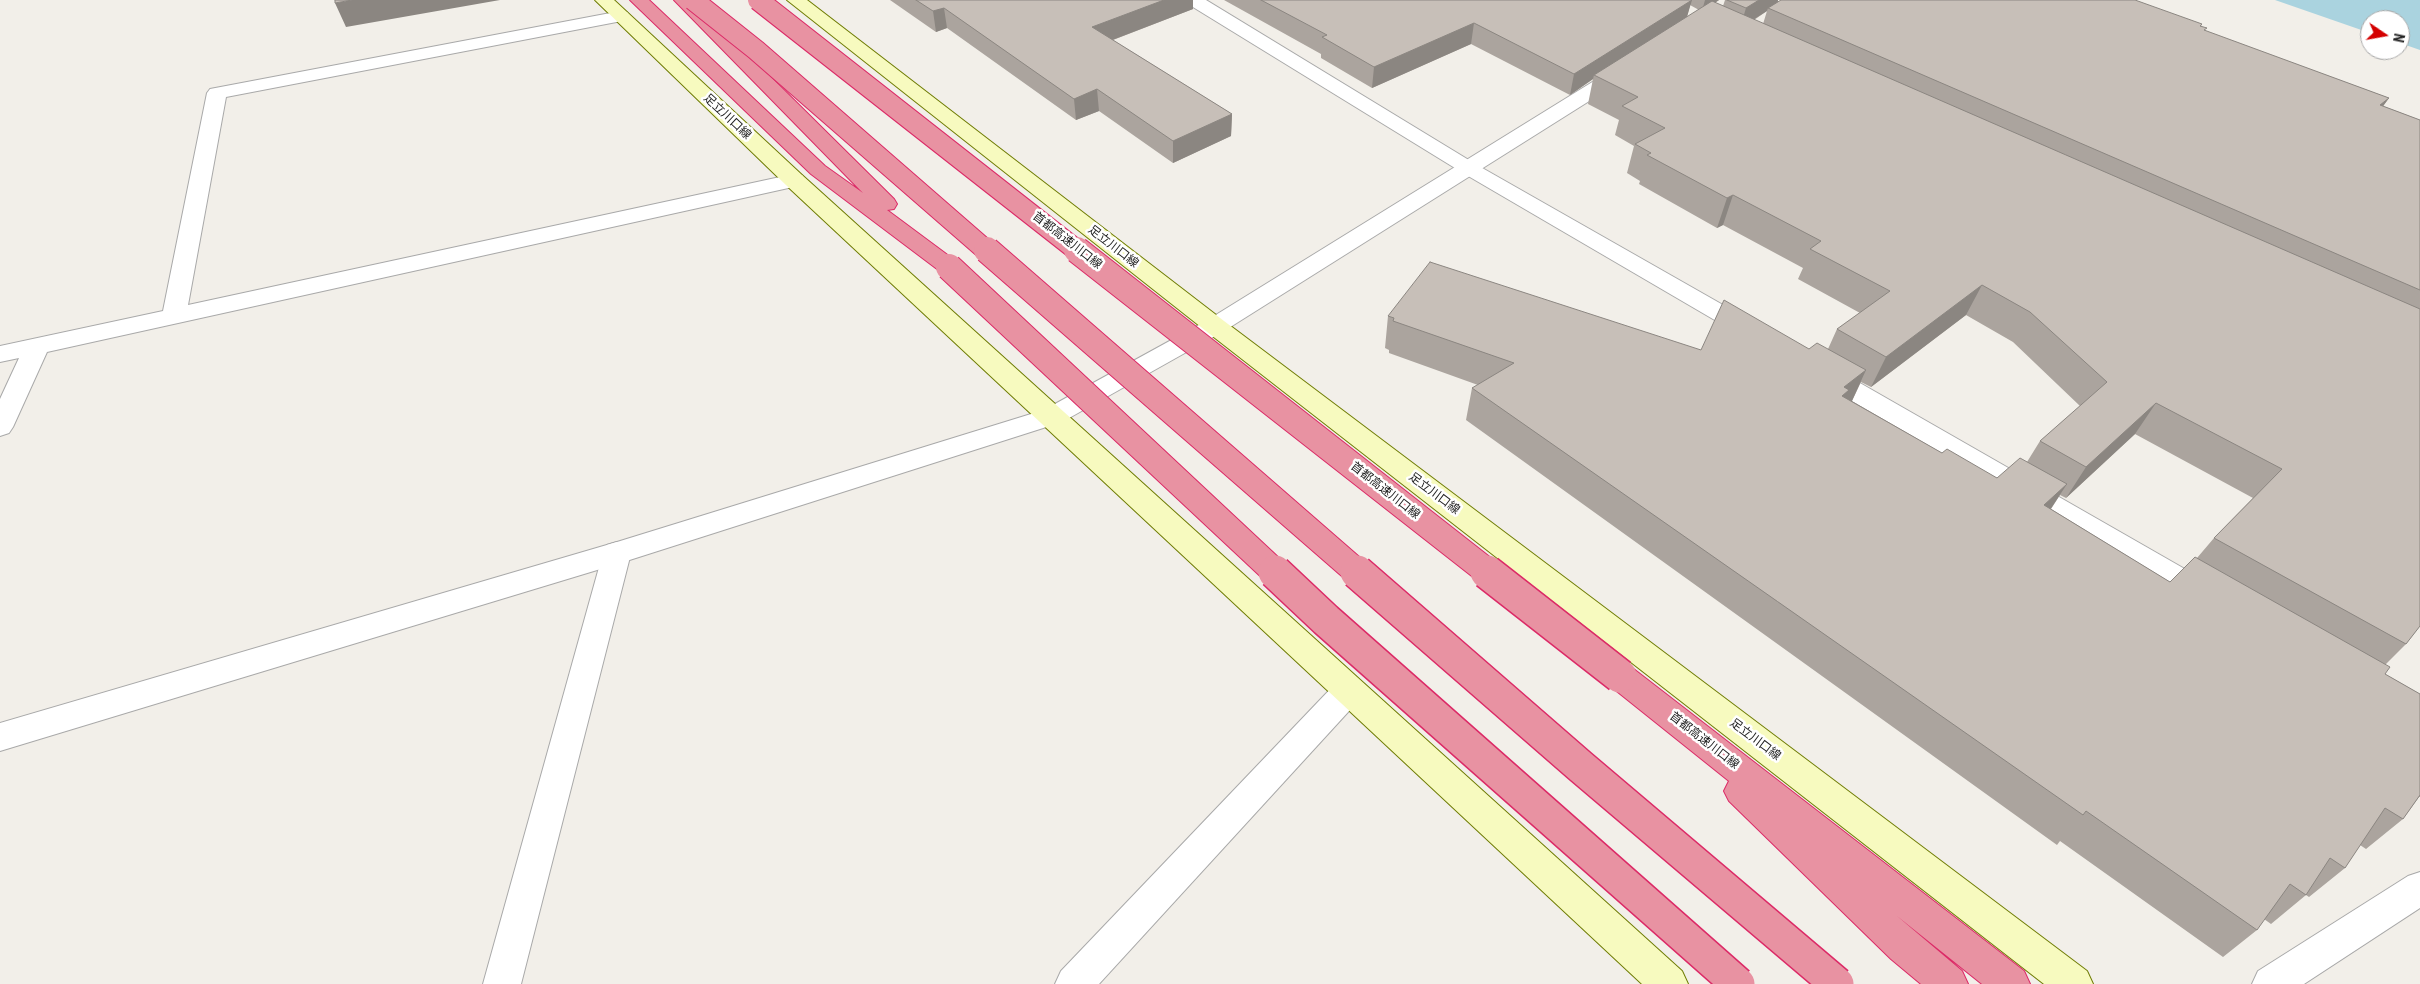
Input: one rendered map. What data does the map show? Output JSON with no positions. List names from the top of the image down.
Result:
{
  "streets": {
    "highway": ["首都高速川口線"],
    "main road": ["足立川口線"]
  },
  "north": "right"
}
